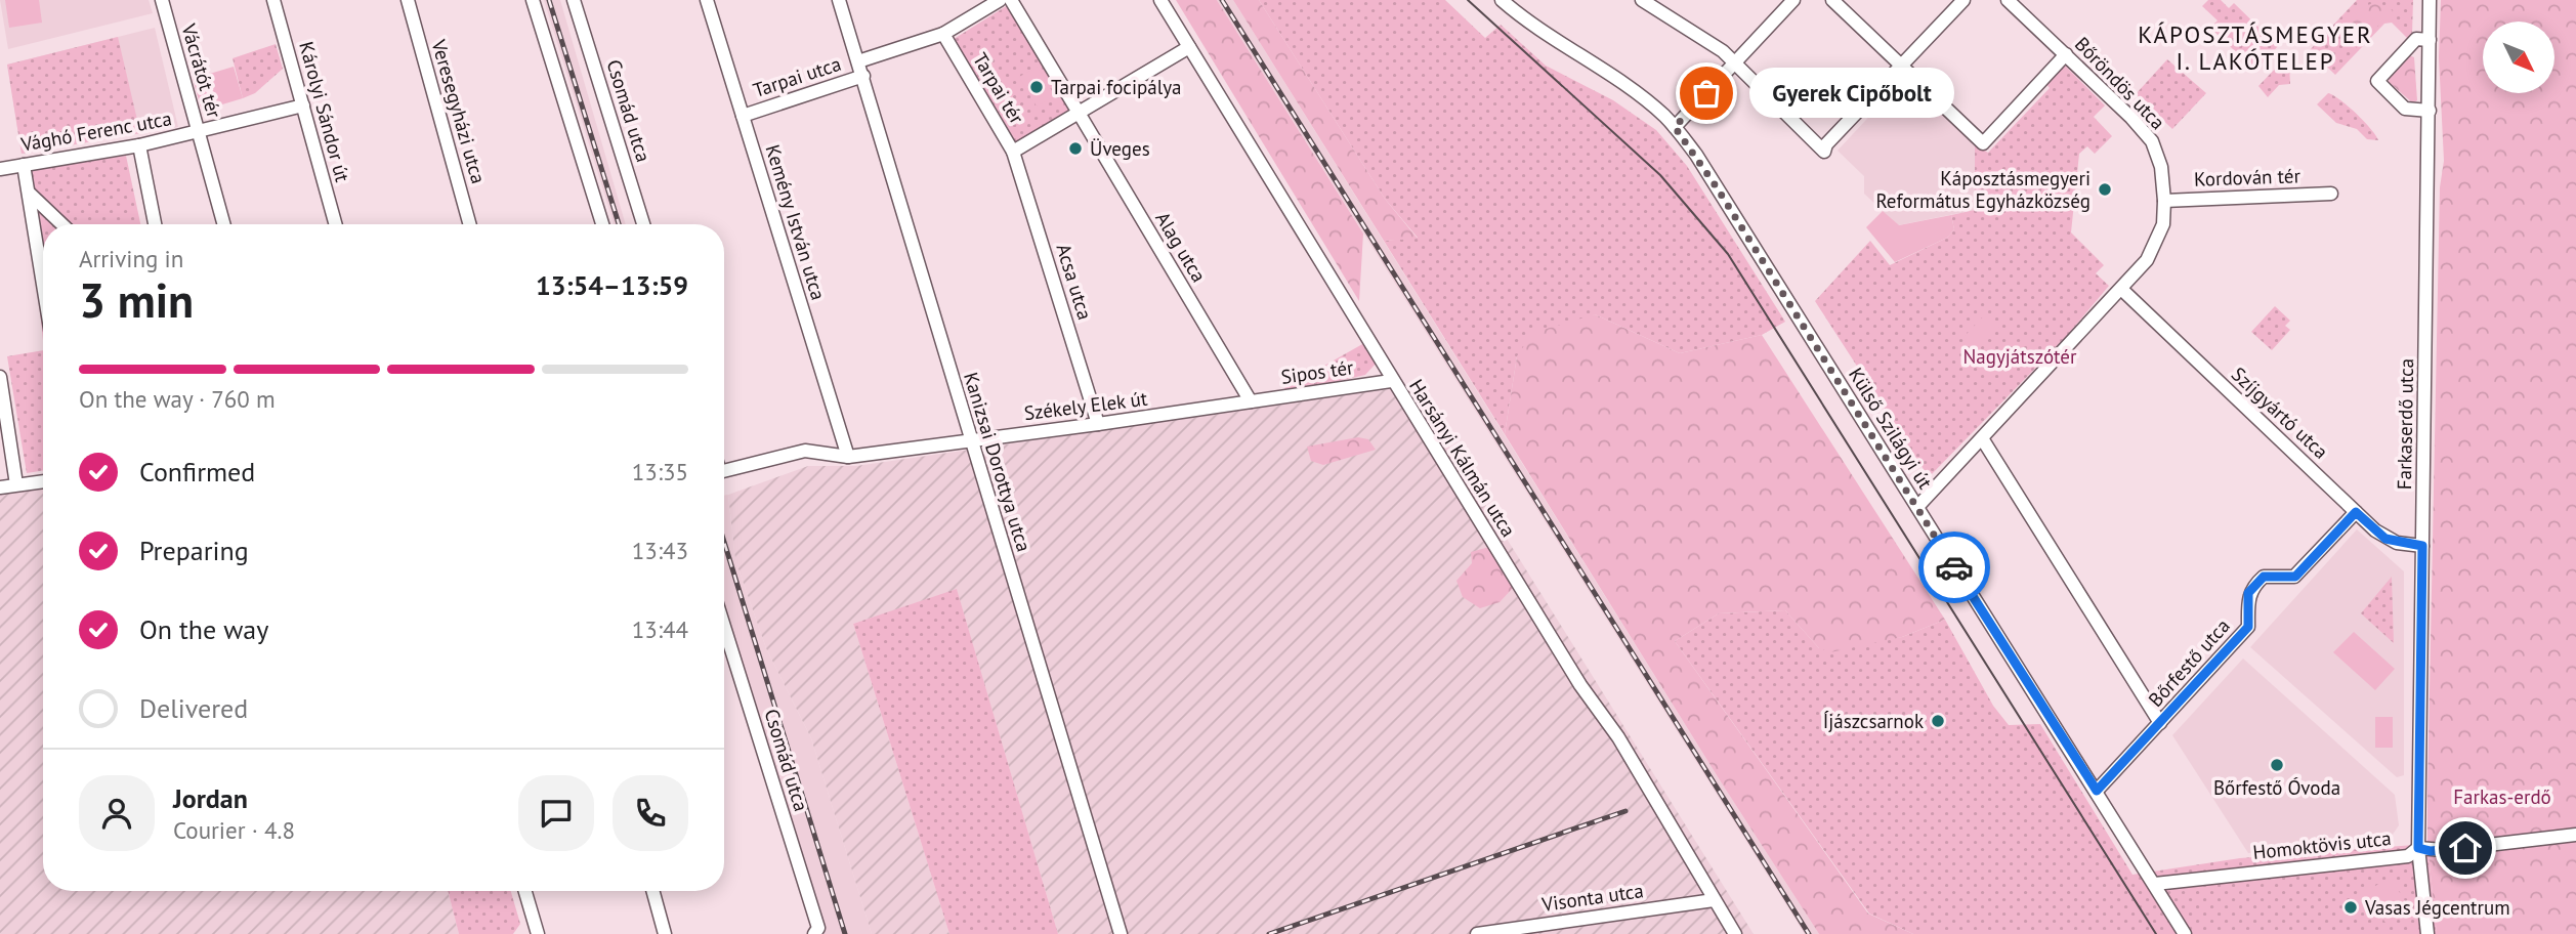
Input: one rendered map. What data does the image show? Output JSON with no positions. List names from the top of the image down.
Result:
{
  "streets": {
    "street": [
      "Vácrátót tér",
      "Tarpai utca",
      "Bőröndös utca",
      "Tarpai tér",
      "Csomád utca",
      "Károlyi Sándor út",
      "Veresegyházi utca",
      "Vághó Ferenc utca",
      "Kordován tér",
      "Kemény István utca",
      "Alag utca",
      "Acsa utca",
      "Sipos tér",
      "Székely Elek út",
      "Szíjgyártó utca",
      "Farkaserdő utca",
      "Külső Szilágyi út",
      "Harsányi Kálmán utca",
      "Kanizsai Dorottya utca",
      "Bőrfestő utca",
      "Homoktövis utca",
      "Visonta utca"
    ]
  },
  "crossings": [
    ["Vácrátót tér", "Károlyi Sándor út"],
    ["Vácrátót tér", "Vághó Ferenc utca"],
    ["Tarpai utca", "Tarpai tér"],
    ["Tarpai utca", "Kemény István utca"],
    ["Tarpai utca", "Kanizsai Dorottya utca"],
    ["Bőröndös utca", "Kordován tér"],
    ["Bőröndös utca", "Szíjgyártó utca"],
    ["Bőröndös utca", "Külső Szilágyi út"],
    ["Tarpai tér", "Alag utca"],
    ["Tarpai tér", "Acsa utca"],
    ["Tarpai tér", "Harsányi Kálmán utca"],
    ["Kemény István utca", "Székely Elek út"],
    ["Alag utca", "Sipos tér"],
    ["Alag utca", "Székely Elek út"],
    ["Acsa utca", "Székely Elek út"],
    ["Sipos tér", "Székely Elek út"],
    ["Sipos tér", "Harsányi Kálmán utca"],
    ["Székely Elek út", "Kanizsai Dorottya utca"],
    ["Szíjgyártó utca", "Farkaserdő utca"],
    ["Szíjgyártó utca", "Bőrfestő utca"],
    ["Farkaserdő utca", "Homoktövis utca"],
    ["Külső Szilágyi út", "Bőrfestő utca"],
    ["Külső Szilágyi út", "Homoktövis utca"],
    ["Harsányi Kálmán utca", "Visonta utca"]
  ],
  "districts": ["KÁPOSZTÁSMEGYER I. LAKÓTELEP"],
  "parks": ["Nagyjátszótér", "Farkas-erdő"],
  "places": [
    "Tarpai focipálya",
    "Gyerek Cipőbolt",
    "Üveges",
    "Káposztásmegyeri Református Egyházközség",
    "Íjászcsarnok",
    "Bőrfestő Óvoda",
    "Vasas Jégcentrum"
  ],
  "north": "bottom right",
  "page": {
    "bubble": "Gyerek Cipőbolt",
    "heading": ["3 min", "Arriving in", "13:54–13:59"],
    "panel": ["Jordan", "Courier · 4.8"],
    "bar": "On the way · 760 m",
    "list": [
      ["Confirmed", "13:35"],
      ["Preparing", "13:43"],
      ["On the way", "13:44"],
      "Delivered"
    ]
  }
}
